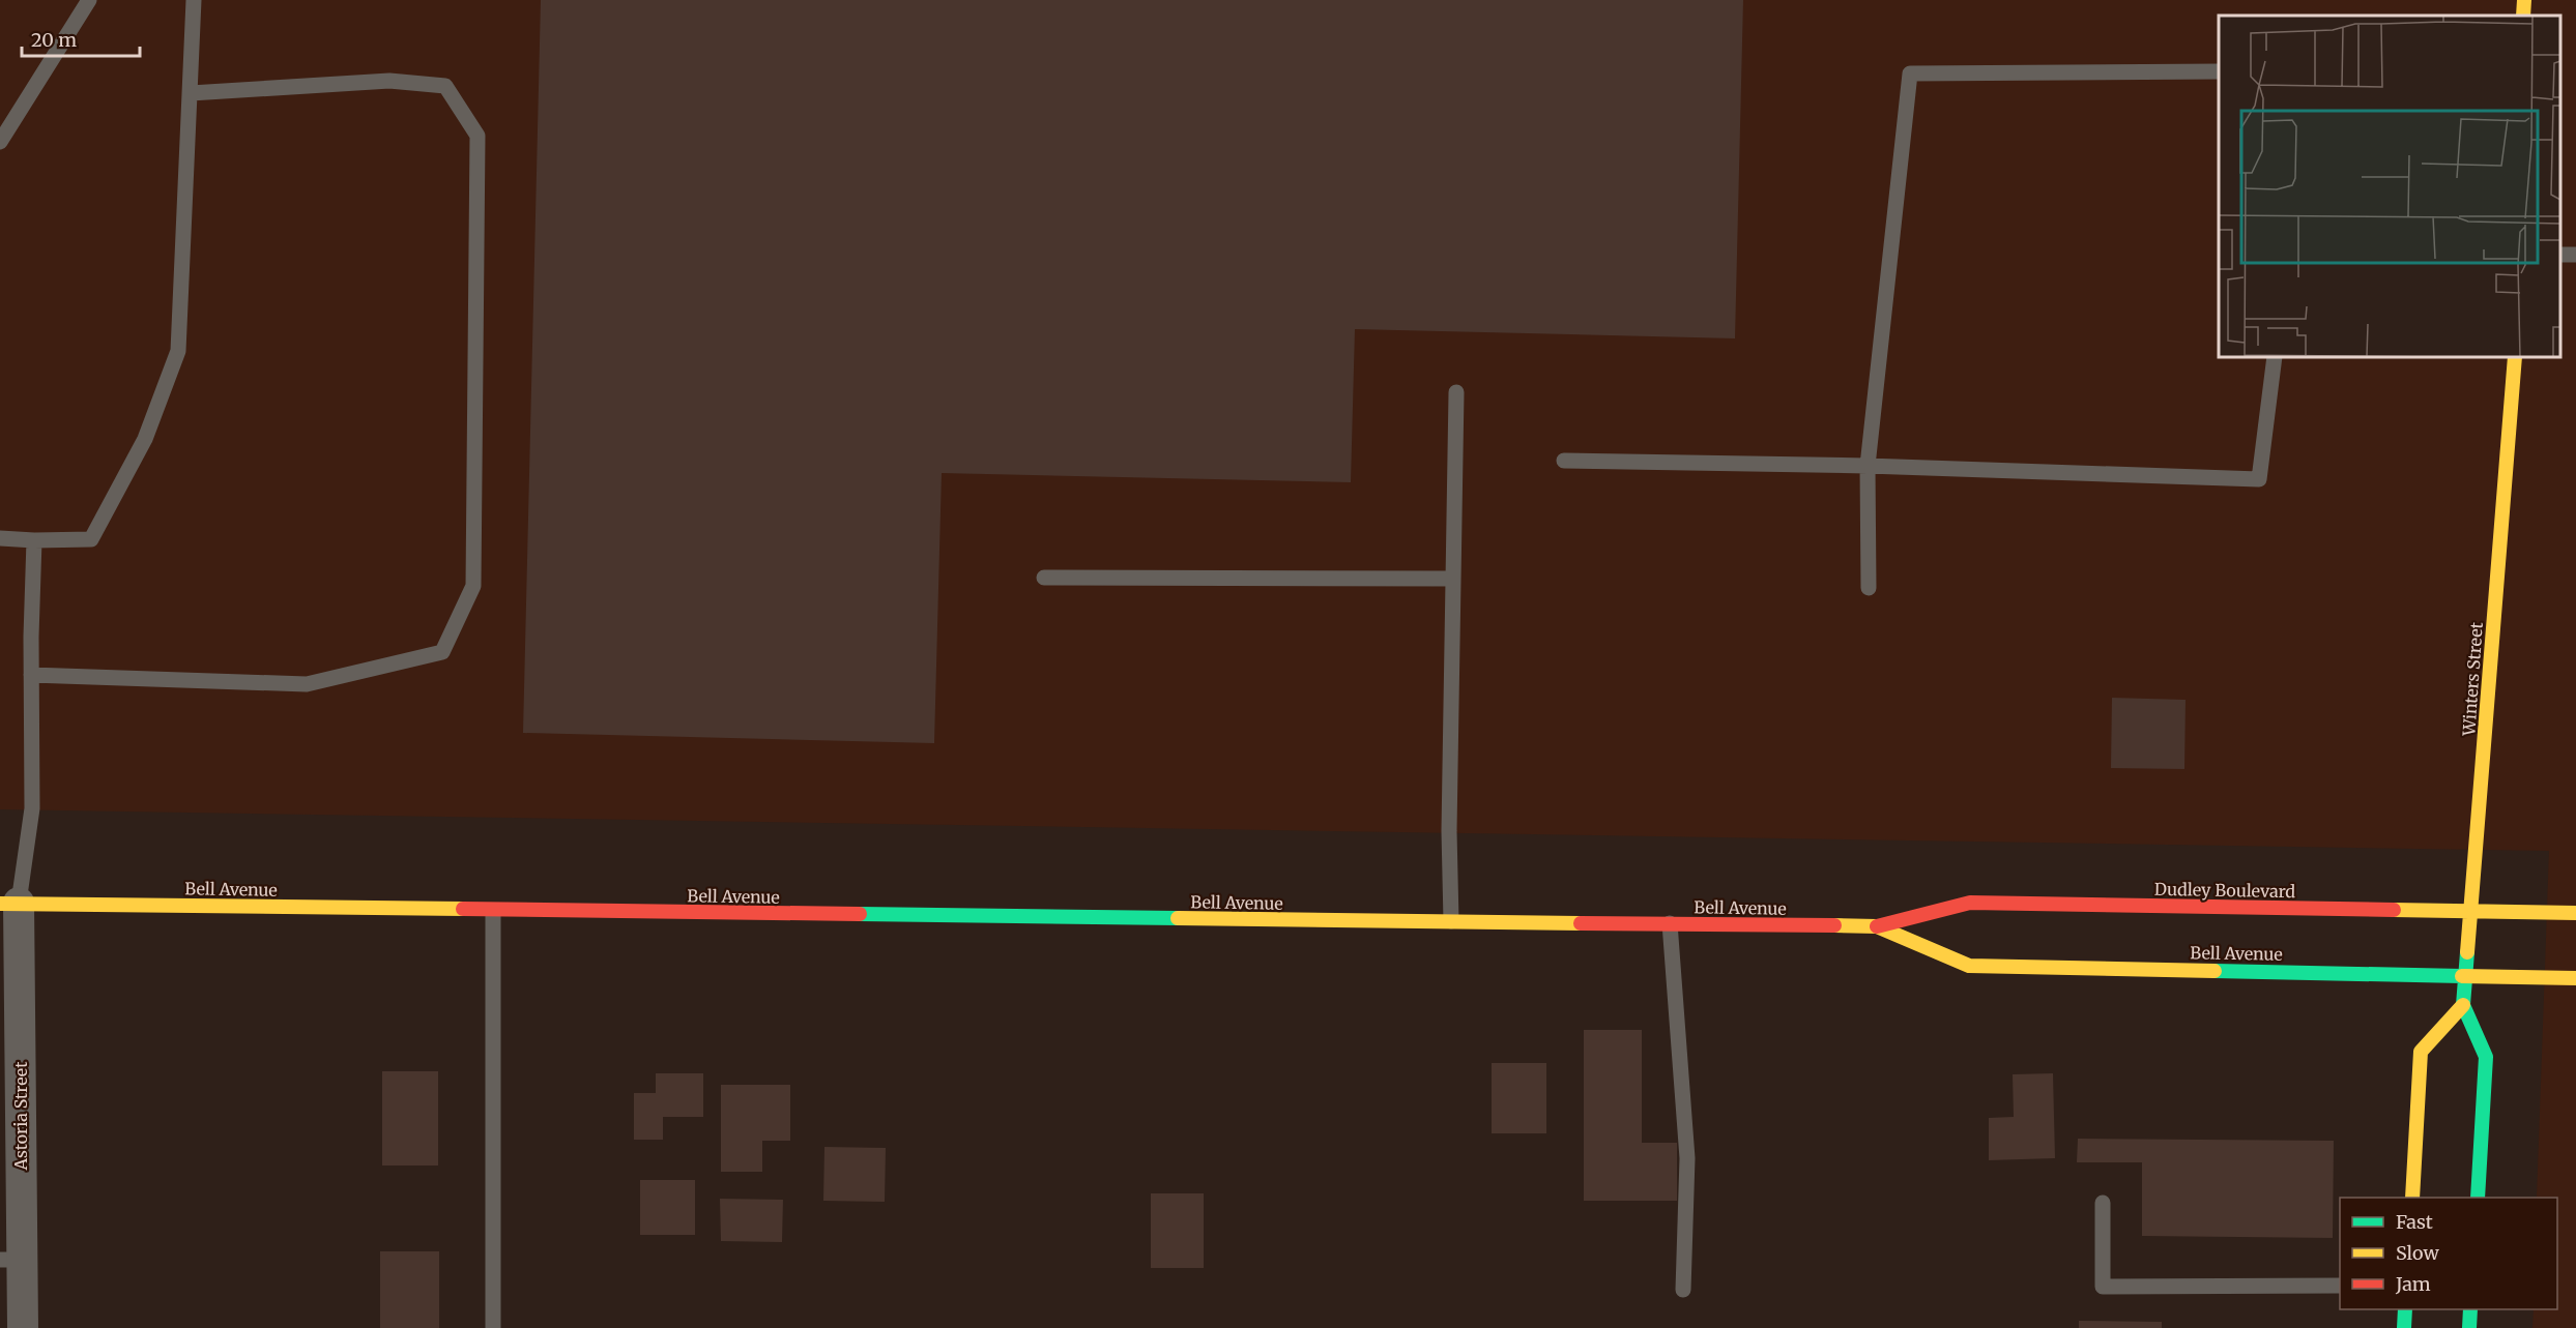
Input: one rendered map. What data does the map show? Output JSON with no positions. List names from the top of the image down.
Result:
{
  "streets": {
    "main road": ["Winters Street", "Bell Avenue", "Dudley Boulevard"],
    "street": ["Astoria Street"]
  },
  "crossings": [
    ["Winters Street", "Bell Avenue"],
    ["Winters Street", "Dudley Boulevard"],
    ["Bell Avenue", "Dudley Boulevard"],
    ["Bell Avenue", "Astoria Street"]
  ],
  "legend": ["Fast", "Slow", "Jam"],
  "scale_bar": "20 m"
}
